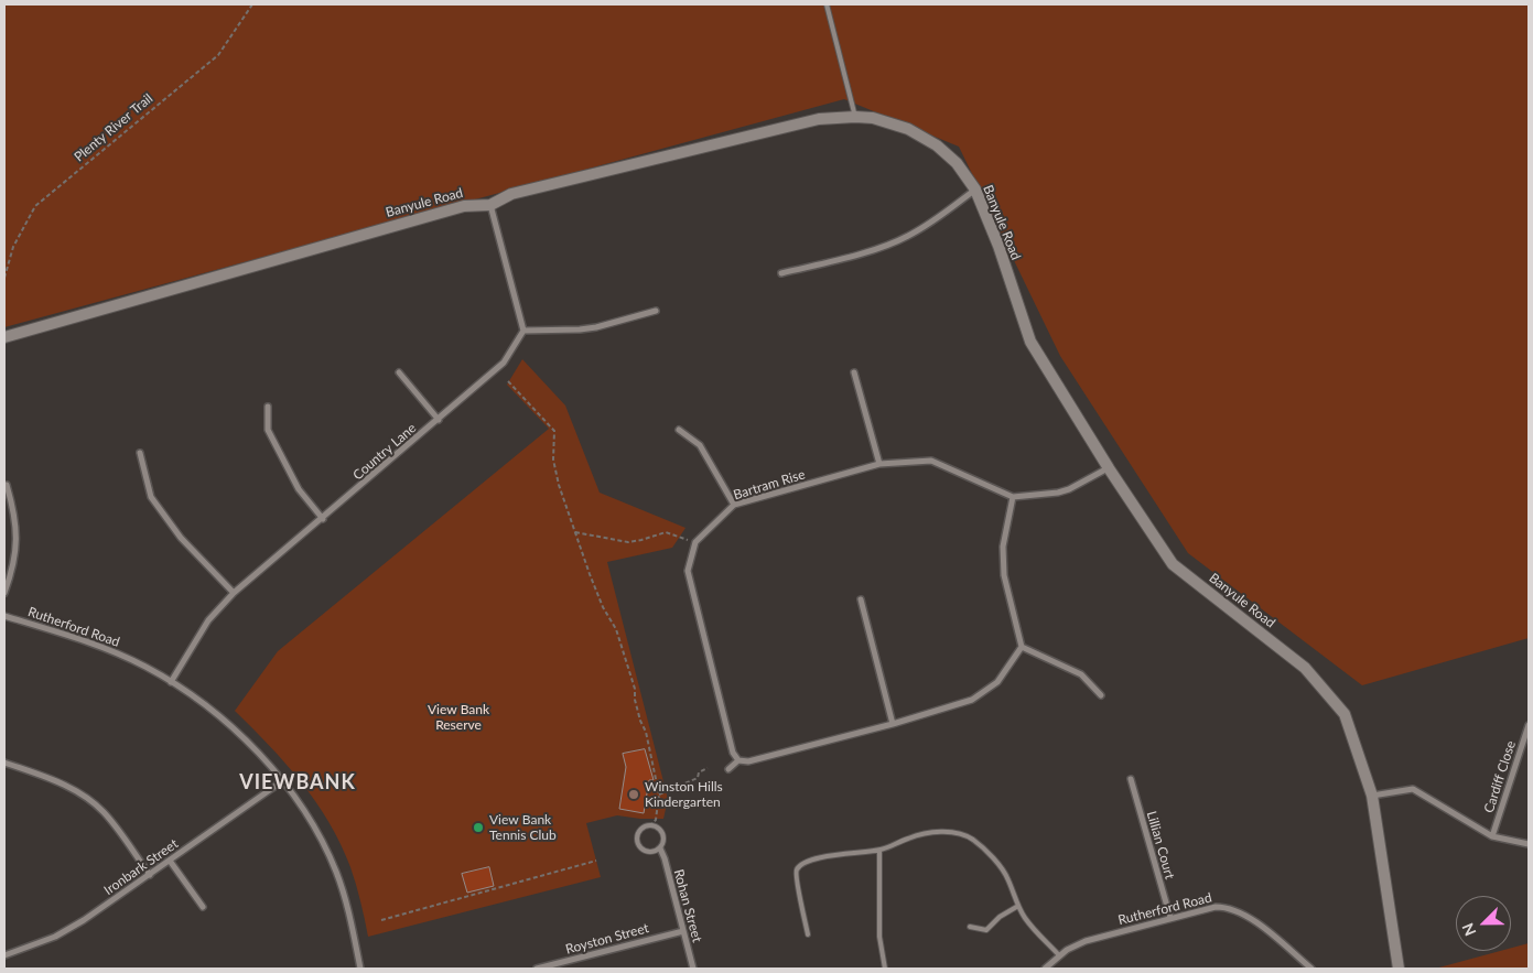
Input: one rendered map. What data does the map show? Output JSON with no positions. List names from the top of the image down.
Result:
{
  "streets": {
    "street": [
      "Banyule Road",
      "Country Lane",
      "Bartram Rise",
      "Rutherford Road",
      "Cardiff Close",
      "Lillian Court",
      "Ironbark Street",
      "Rohan Street",
      "Royston Street"
    ],
    "path": ["Plenty River Trail"]
  },
  "crossings": [
    ["Banyule Road", "Bartram Rise"],
    ["Country Lane", "Rutherford Road"],
    ["Rutherford Road", "Lillian Court"],
    ["Rutherford Road", "Ironbark Street"],
    ["Rohan Street", "Royston Street"]
  ],
  "districts": ["VIEWBANK"],
  "parks": ["View Bank Reserve"],
  "places": ["Winston Hills Kindergarten", "View Bank Tennis Club"],
  "north": "bottom left"
}
